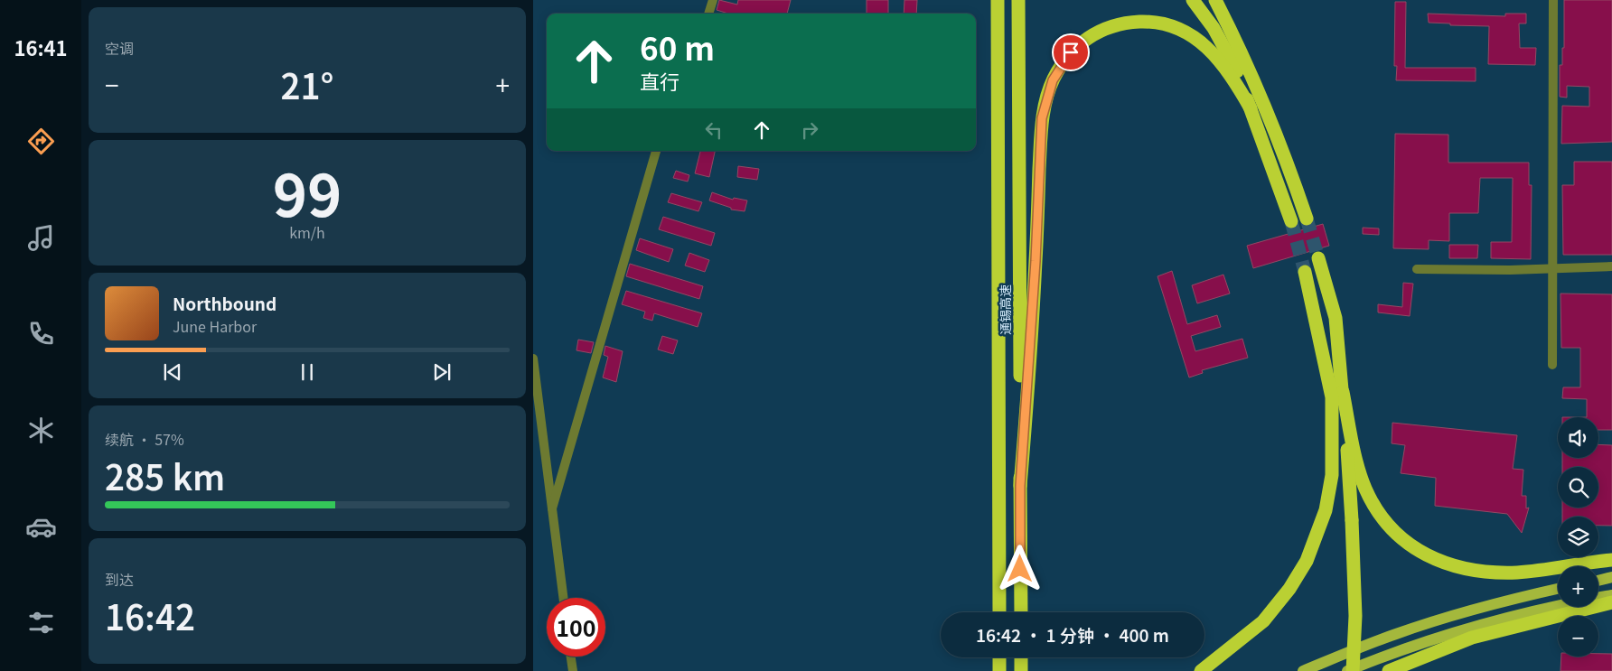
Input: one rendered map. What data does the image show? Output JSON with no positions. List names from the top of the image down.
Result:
{
  "streets": {
    "highway": ["通锡高速"]
  },
  "page": {
    "tabs": "16:41",
    "tile": [
      "空调",
      ["99", "km/h"],
      ["续航 · 57%", "285 km"],
      ["到达", "16:42"]
    ],
    "turn": ["60 m", "直行"],
    "heat": ["−", "21°", "+"],
    "song": ["Northbound", "June Harbor"],
    "map_buttons": ["+", "−"],
    "limit": "100",
    "trip": "16:42 · 1 分钟 · 400 m"
  }
}
